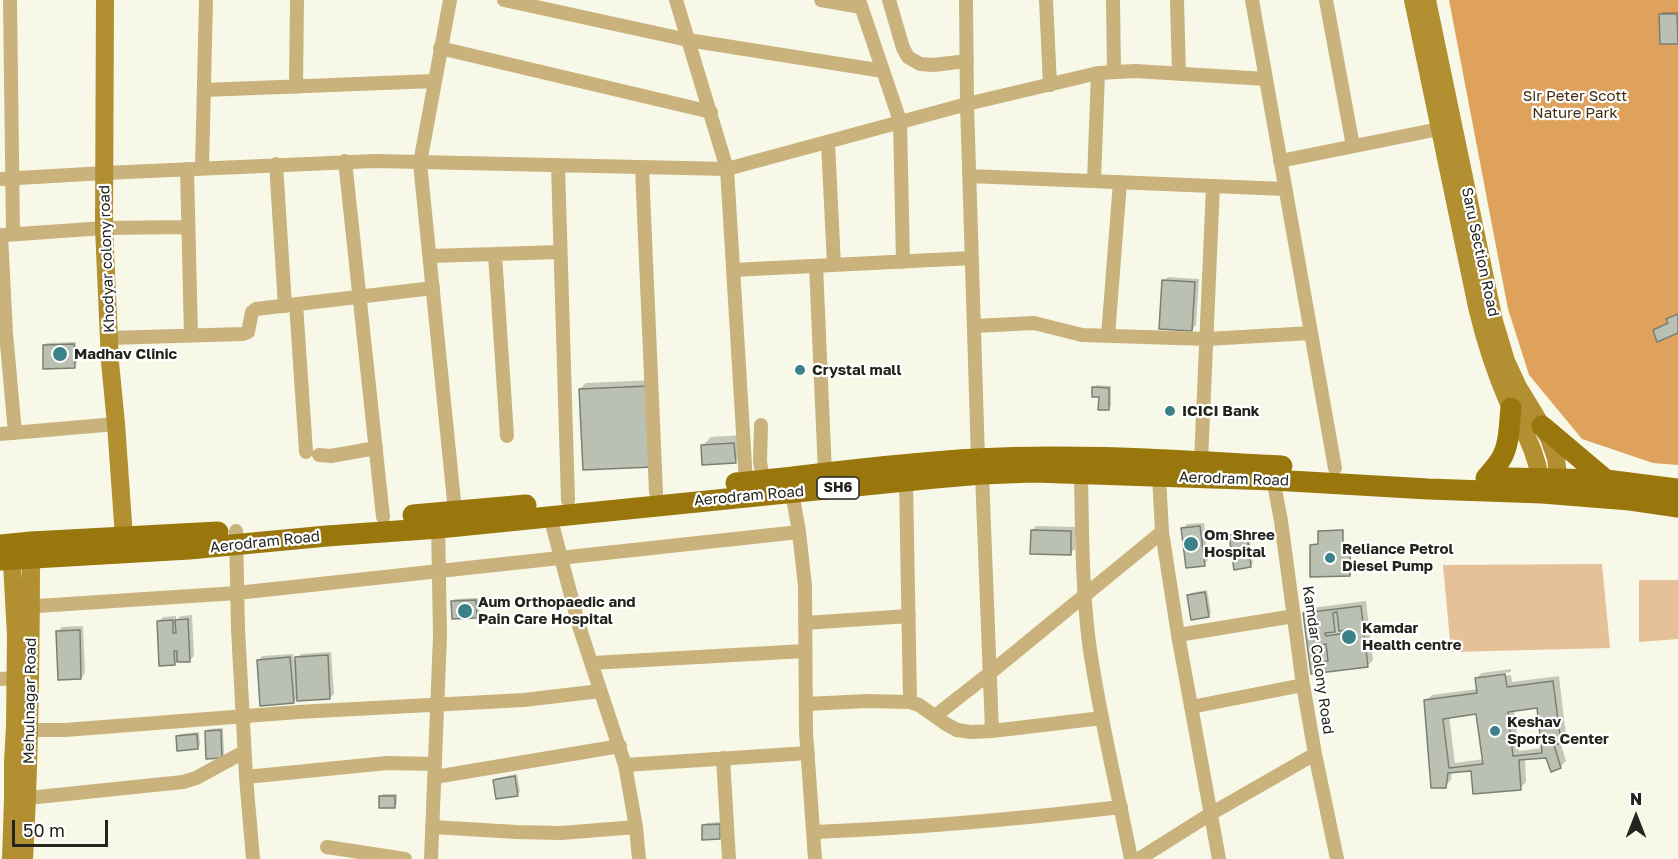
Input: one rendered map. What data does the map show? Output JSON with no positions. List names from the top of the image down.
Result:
{
  "streets": {
    "main road": ["Aerodram Road", "SH6"],
    "street": [
      "Saru Section Road",
      "Khodyar colony road",
      "Kamdar Colony Road",
      "Mehulnagar Road"
    ]
  },
  "crossings": [
    ["Saru Section Road", "Aerodram Road"],
    ["Khodyar colony road", "Aerodram Road"],
    ["Aerodram Road", "Kamdar Colony Road"],
    ["Aerodram Road", "Mehulnagar Road"]
  ],
  "parks": ["Sir Peter Scott Nature Park"],
  "places": [
    "Madhav Clinic",
    "Crystal mall",
    "ICICI Bank",
    "Om Shree Hospital",
    "Reliance Petrol Diesel Pump",
    "Aum Orthopaedic and Pain Care Hospital",
    "Kamdar Health centre",
    "Keshav Sports Center"
  ],
  "scale_bar": "50 m",
  "north": "top"
}
